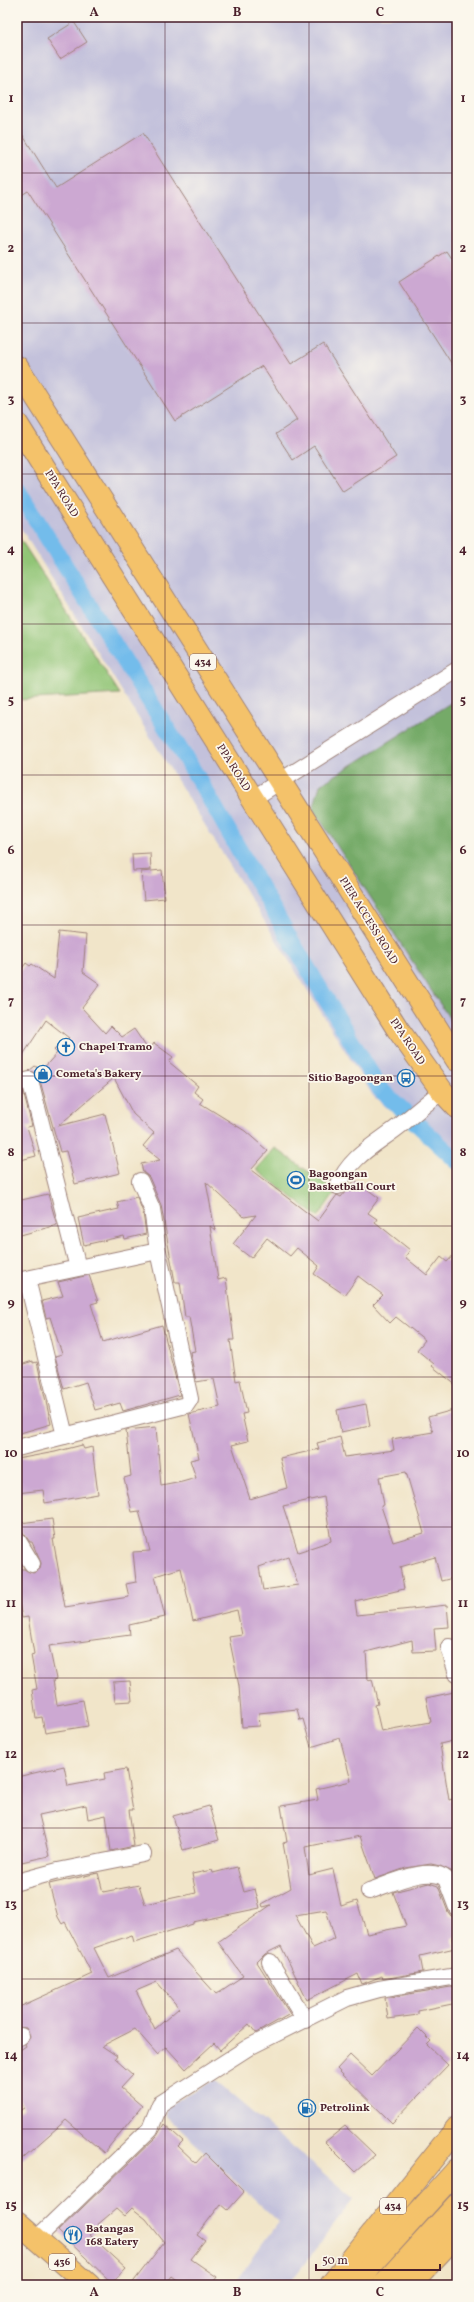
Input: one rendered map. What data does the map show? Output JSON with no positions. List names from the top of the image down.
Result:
{
  "streets": {
    "main road": [
      "PPA ROAD",
      "434",
      "PIER ACCESS ROAD",
      "436"
    ]
  },
  "crossings": [
    ["434", "PIER ACCESS ROAD"]
  ],
  "places": {
    "church": ["Chapel Tramo"],
    "shop": ["Cometa's Bakery"],
    "bus stop": ["Sitio Bagoongan"],
    "sports": ["Bagoongan Basketball Court"],
    "fuel station": ["Petrolink"],
    "restaurant": ["Batangas 168 Eatery"]
  },
  "scale_bar": "50 m",
  "grid": {
    "columns": ["A", "B", "C"],
    "rows": [
      "1",
      "2",
      "3",
      "4",
      "5",
      "6",
      "7",
      "8",
      "9",
      "10",
      "11",
      "12",
      "13",
      "14",
      "15"
    ]
  }
}
